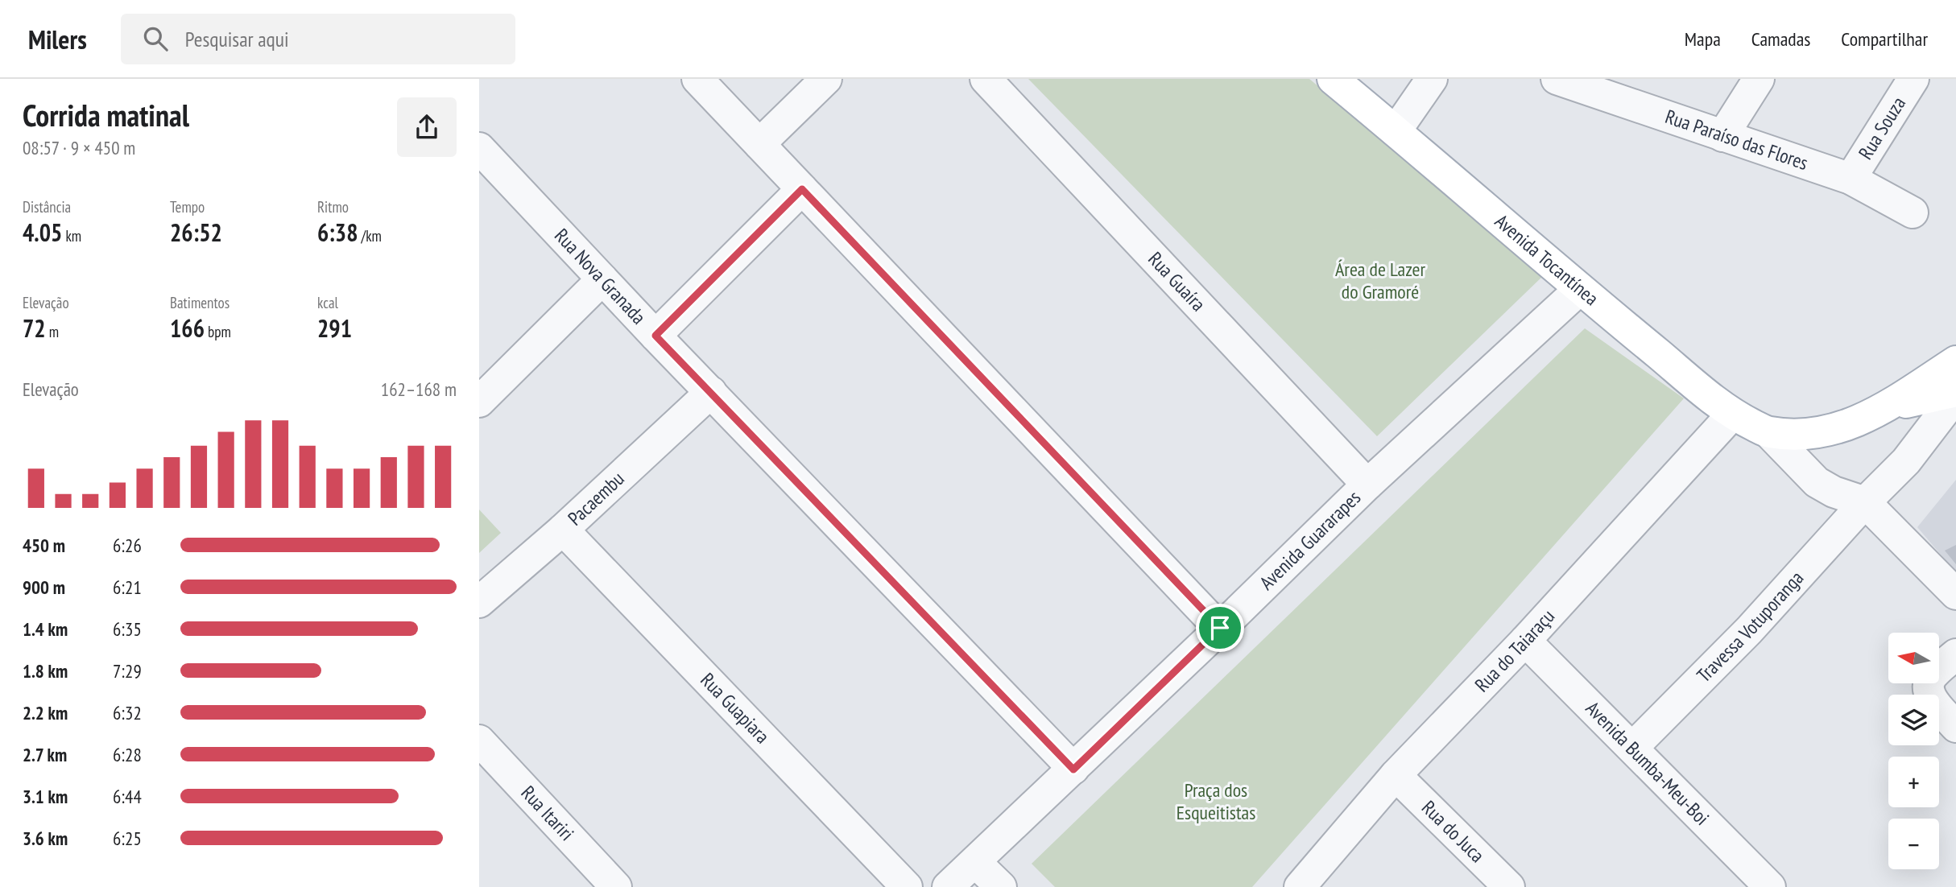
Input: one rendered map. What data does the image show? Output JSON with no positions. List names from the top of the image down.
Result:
{
  "streets": {
    "main road": ["Avenida Tocantínea"],
    "street": [
      "Rua Souza",
      "Rua Paraíso das Flores",
      "Rua Nova Granada",
      "Rua Guaíra",
      "Pacaembu",
      "Avenida Guararapes",
      "Travessa Votuporanga",
      "Rua do Taiaraçu",
      "Rua Guapiara",
      "Avenida Bumba-Meu-Boi",
      "Rua Itariri",
      "Rua do Juca"
    ]
  },
  "crossings": [
    ["Rua Souza", "Rua Paraíso das Flores"],
    ["Avenida Tocantínea", "Avenida Guararapes"],
    ["Avenida Tocantínea", "Rua do Taiaraçu"],
    ["Rua Nova Granada", "Pacaembu"],
    ["Rua Nova Granada", "Avenida Guararapes"],
    ["Rua Guaíra", "Avenida Guararapes"],
    ["Pacaembu", "Rua Guapiara"],
    ["Travessa Votuporanga", "Avenida Bumba-Meu-Boi"],
    ["Rua do Taiaraçu", "Avenida Bumba-Meu-Boi"],
    ["Rua do Taiaraçu", "Rua do Juca"]
  ],
  "parks": ["Área de Lazer do Gramoré", "Praça dos Esqueitistas"],
  "north": "left",
  "page": {
    "header": "Milers",
    "search": "Pesquisar aqui",
    "nav": ["Mapa", "Camadas", "Compartilhar"],
    "heading": ["Corrida matinal", "08:57 · 9 × 450 m"],
    "stats": [
      ["Distância", "4.05 km"],
      ["Tempo", "26:52"],
      ["Ritmo", "6:38 /km"],
      ["Elevação", "72 m"],
      ["Batimentos", "166 bpm"],
      ["kcal", "291"]
    ],
    "chart": ["Elevação", "162–168 m"],
    "list": [
      {
        "name": "450 m",
        "note": "6:26"
      },
      {
        "name": "900 m",
        "note": "6:21"
      },
      {
        "name": "1.4 km",
        "note": "6:35"
      },
      {
        "name": "1.8 km",
        "note": "7:29"
      },
      {
        "name": "2.2 km",
        "note": "6:32"
      },
      {
        "name": "2.7 km",
        "note": "6:28"
      },
      {
        "name": "3.1 km",
        "note": "6:44"
      },
      {
        "name": "3.6 km",
        "note": "6:25"
      }
    ],
    "map_buttons": ["+", "−"]
  }
}
